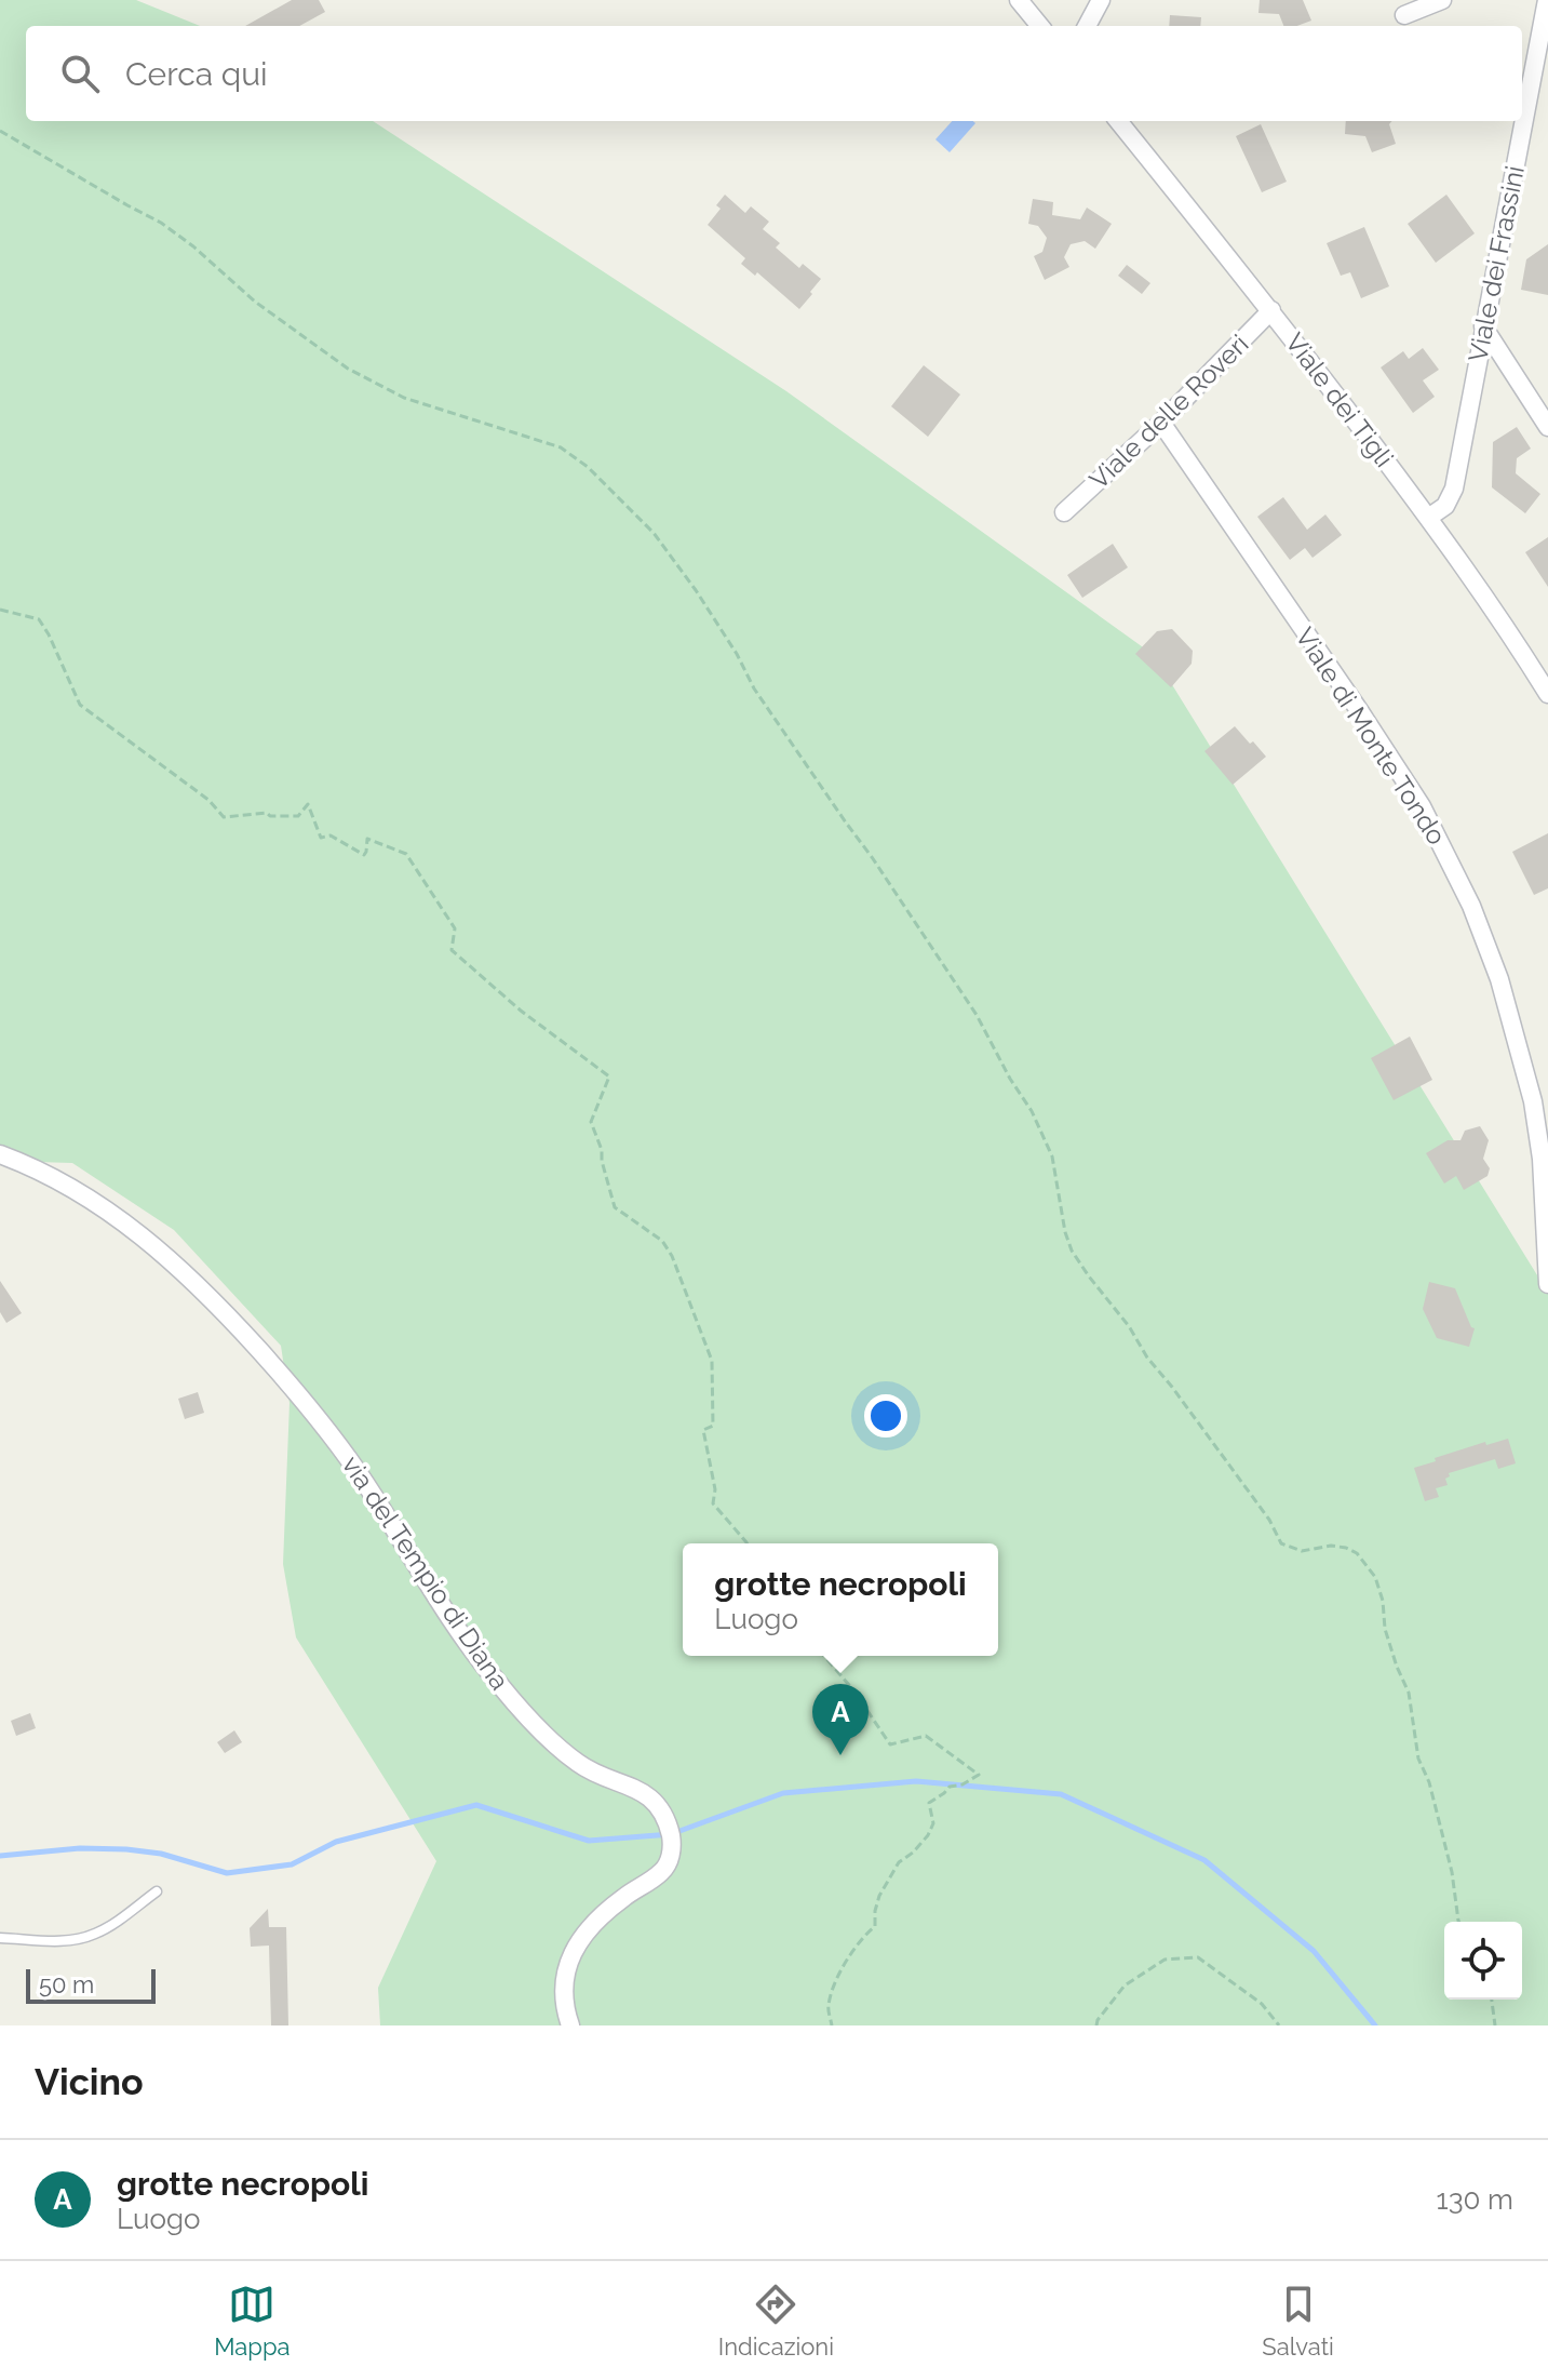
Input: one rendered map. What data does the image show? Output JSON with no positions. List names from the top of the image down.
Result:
{
  "streets": {
    "street": [
      "Viale dei Frassini",
      "Viale dei Tigli",
      "Viale delle Roveri",
      "Viale di Monte Tondo",
      "via del Tempio di Diana"
    ]
  },
  "crossings": [
    ["Viale dei Frassini", "Viale dei Tigli"],
    ["Viale dei Tigli", "Viale delle Roveri"],
    ["Viale delle Roveri", "Viale di Monte Tondo"]
  ],
  "scale_bar": "50 m",
  "page": {
    "search": "Cerca qui",
    "popup": ["grotte necropoli", "Luogo"],
    "pins": "A",
    "scale": "50 m",
    "heading": "Vicino",
    "list": [
      {
        "mark": "A",
        "name": "grotte necropoli",
        "note": "Luogo",
        "value": "130 m"
      }
    ],
    "nav": ["Mappa", "Indicazioni", "Salvati"]
  }
}
